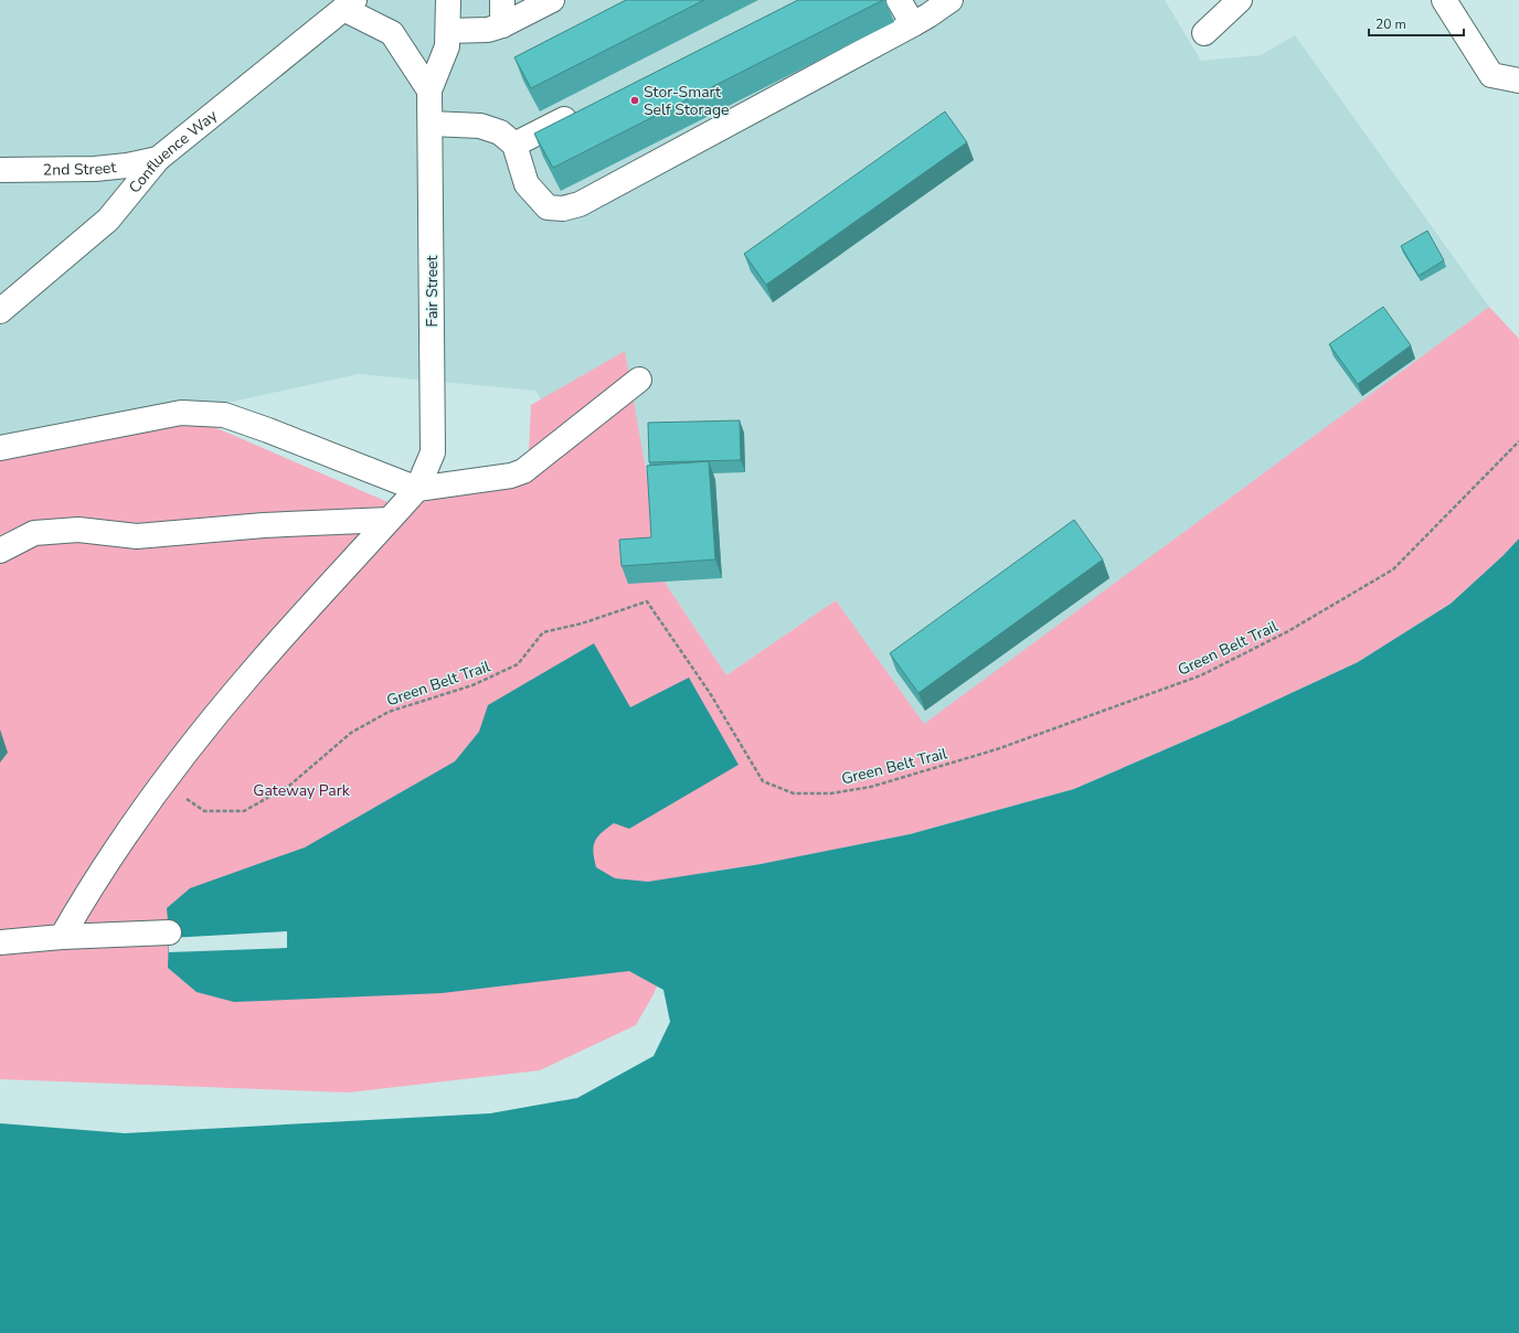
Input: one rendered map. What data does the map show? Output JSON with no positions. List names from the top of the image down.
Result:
{
  "streets": {
    "street": ["Confluence Way", "2nd Street", "Fair Street"],
    "path": ["Green Belt Trail"]
  },
  "crossings": [
    ["Confluence Way", "2nd Street"],
    ["Fair Street", "Green Belt Trail"]
  ],
  "parks": ["Gateway Park"],
  "places": ["Stor-Smart Self Storage"],
  "scale_bar": "20 m"
}
